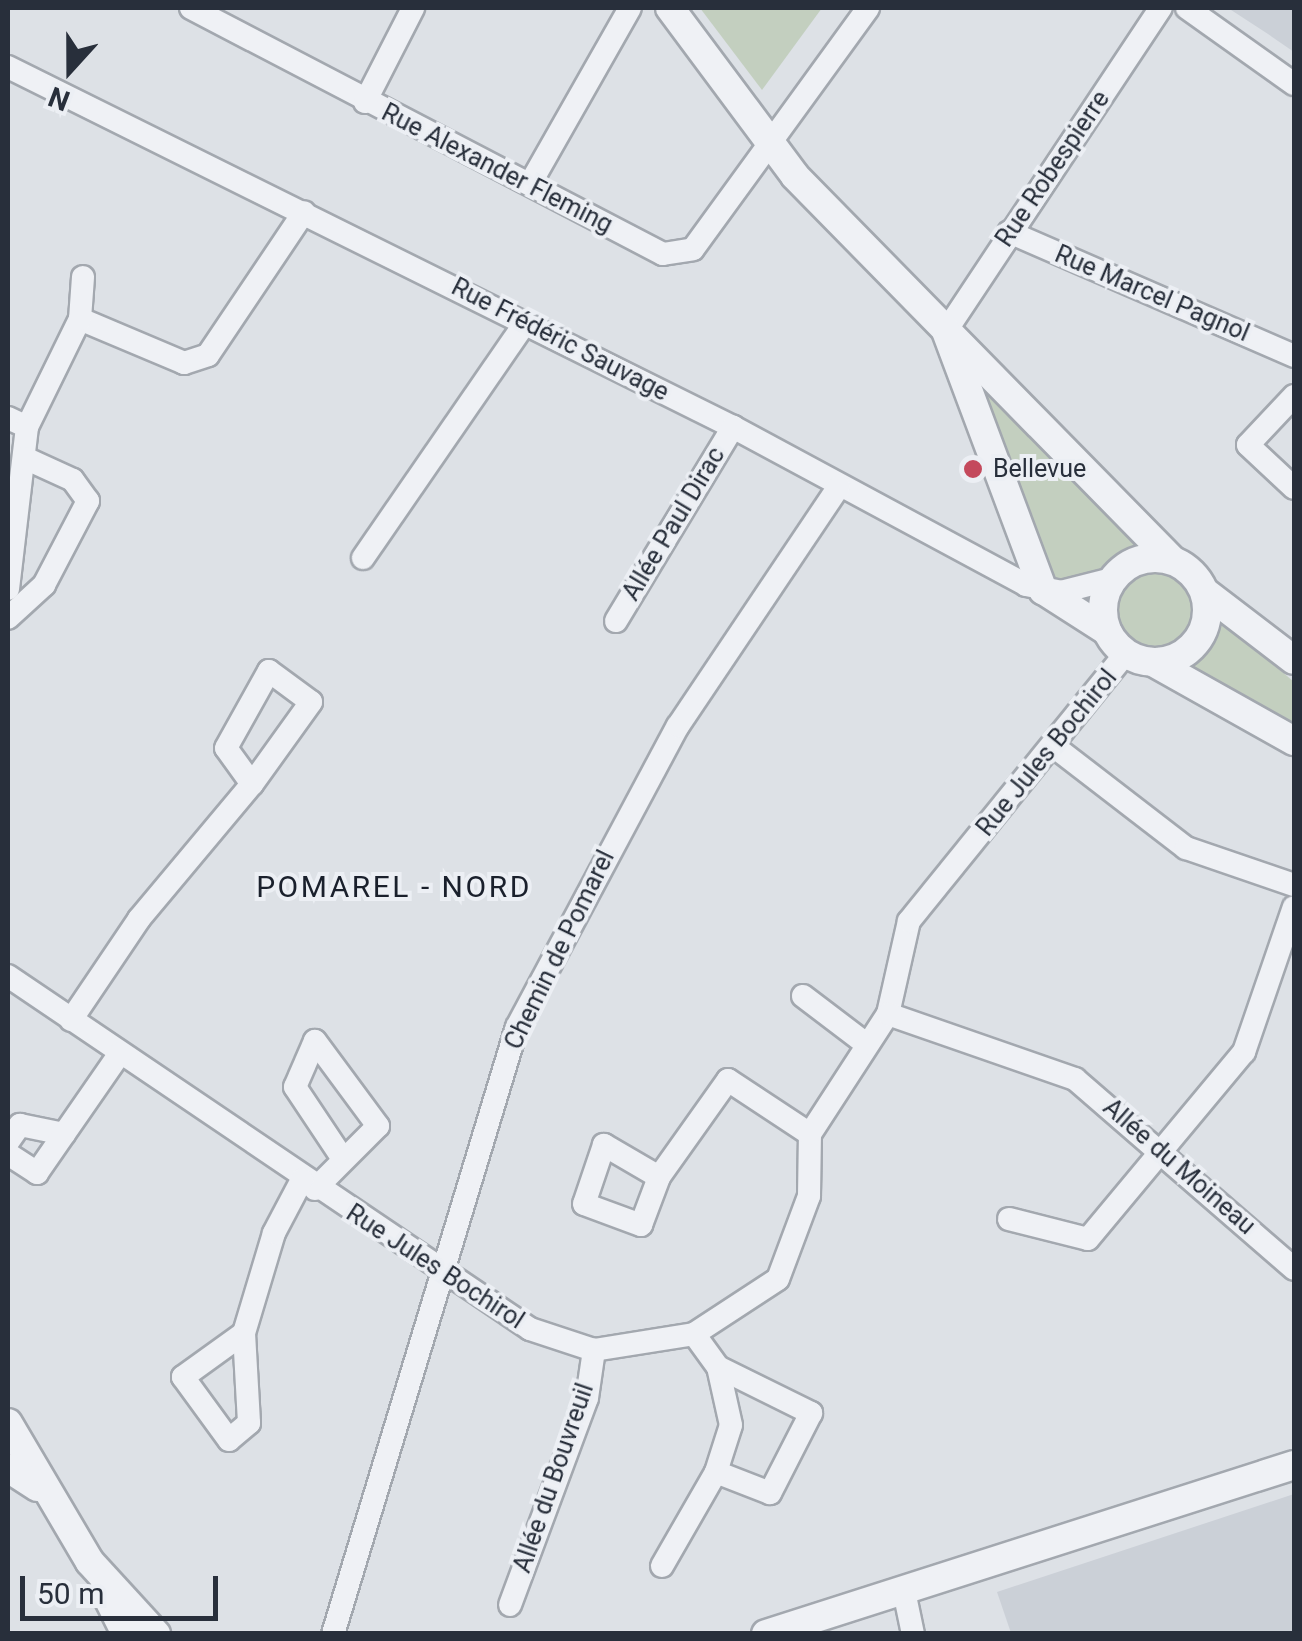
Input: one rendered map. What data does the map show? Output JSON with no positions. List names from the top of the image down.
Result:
{
  "streets": {
    "street": [
      "Rue Alexander Fleming",
      "Rue Robespierre",
      "Rue Marcel Pagnol",
      "Rue Frédéric Sauvage",
      "Allée Paul Dirac",
      "Rue Jules Bochirol",
      "Chemin de Pomarel",
      "Allée du Moineau",
      "Allée du Bouvreuil"
    ]
  },
  "crossings": [
    ["Rue Robespierre", "Rue Marcel Pagnol"],
    ["Rue Frédéric Sauvage", "Allée Paul Dirac"],
    ["Rue Frédéric Sauvage", "Chemin de Pomarel"],
    ["Rue Jules Bochirol", "Chemin de Pomarel"],
    ["Rue Jules Bochirol", "Allée du Moineau"],
    ["Rue Jules Bochirol", "Allée du Bouvreuil"]
  ],
  "districts": ["POMAREL - NORD"],
  "places": ["Bellevue"],
  "scale_bar": "50 m",
  "north": "bottom"
}
